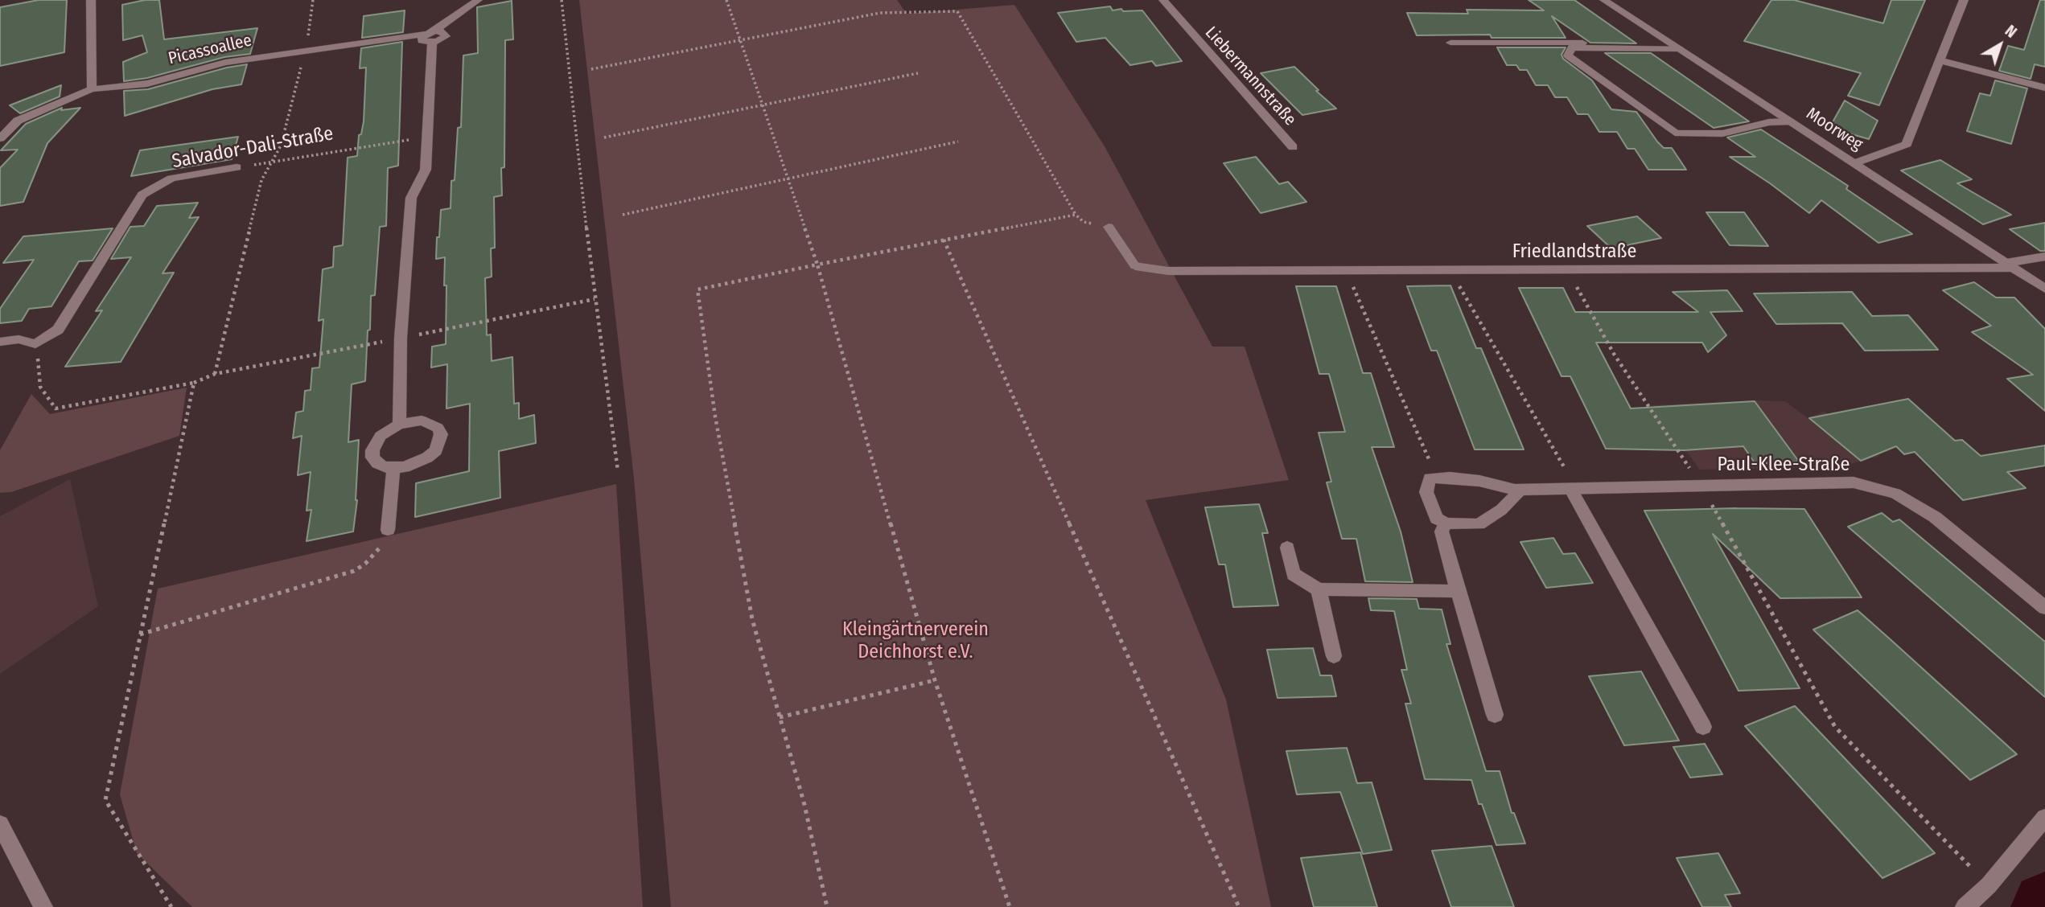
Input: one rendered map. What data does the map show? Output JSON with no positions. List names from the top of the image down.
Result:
{
  "streets": {
    "street": [
      "Picassoallee",
      "Liebermannstraße",
      "Moorweg",
      "Salvador-Dali-Straße",
      "Friedlandstraße",
      "Paul-Klee-Straße"
    ]
  },
  "crossings": [
    ["Moorweg", "Friedlandstraße"]
  ],
  "parks": ["Kleingärtnerverein Deichhorst e.V."],
  "north": "top right"
}
